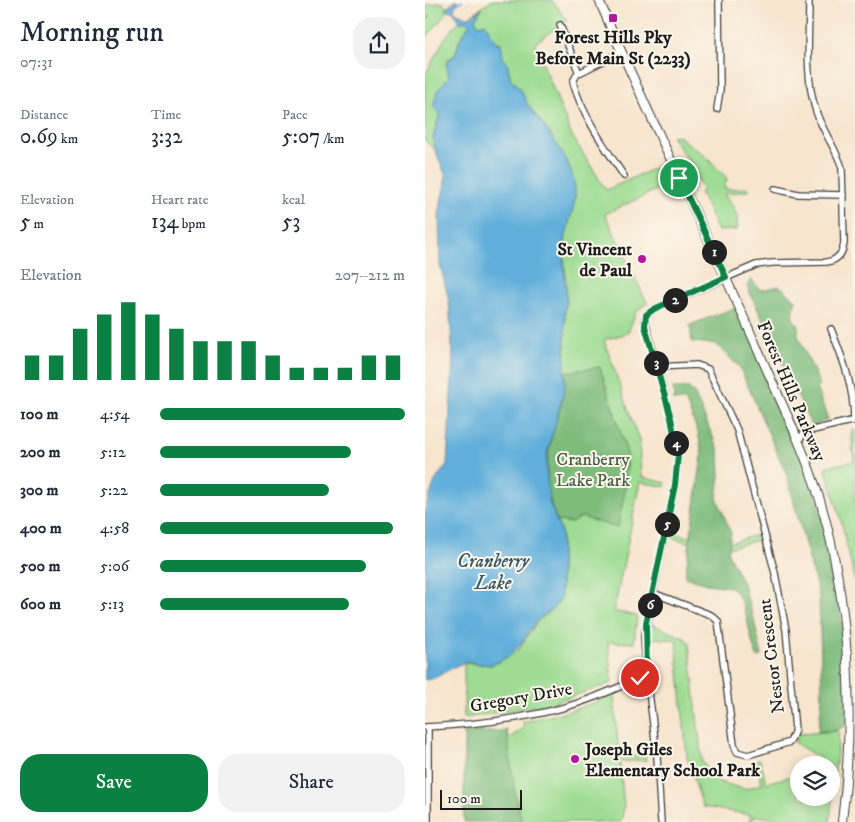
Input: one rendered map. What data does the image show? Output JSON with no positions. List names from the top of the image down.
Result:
{
  "streets": {
    "main road": ["Forest Hills Parkway"],
    "street": ["Nestor Crescent", "Gregory Drive"]
  },
  "water": ["Cranberry Lake"],
  "parks": ["Cranberry Lake Park"],
  "places": {
    "transit": ["Forest Hills Pky Before Main St (2233)"],
    "other": ["St Vincent de Paul", "Joseph Giles Elementary School Park"]
  },
  "scale_bar": "100 m",
  "page": {
    "heading": ["Morning run", "07:31"],
    "stats": [
      ["Distance", "0.69 km"],
      ["Time", "3:32"],
      ["Pace", "5:07 /km"],
      ["Elevation", "5 m"],
      ["Heart rate", "134 bpm"],
      ["kcal", "53"]
    ],
    "pins": [
      "1",
      "2",
      "3",
      "4",
      "5",
      "6"
    ],
    "chart": ["Elevation", "207–212 m"],
    "list": [
      {
        "name": "100 m",
        "note": "4:54"
      },
      {
        "name": "200 m",
        "note": "5:12"
      },
      {
        "name": "300 m",
        "note": "5:22"
      },
      {
        "name": "400 m",
        "note": "4:58"
      },
      {
        "name": "500 m",
        "note": "5:06"
      },
      {
        "name": "600 m",
        "note": "5:13"
      }
    ],
    "buttons": ["Save", "Share"],
    "scale": "100 m"
  }
}
